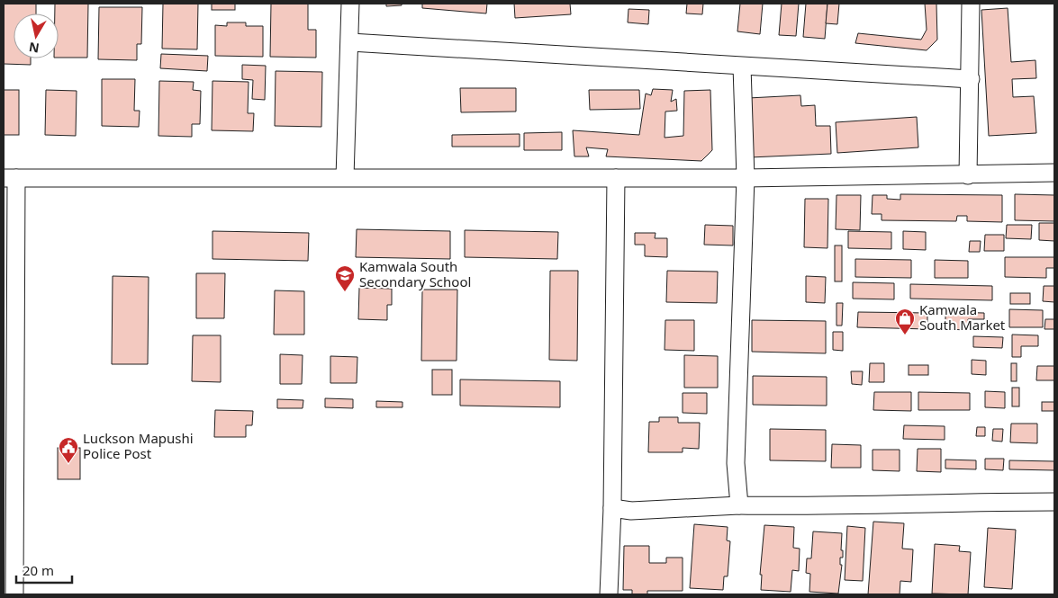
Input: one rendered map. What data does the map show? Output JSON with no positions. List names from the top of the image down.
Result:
{
  "places": {
    "school or university": ["Kamwala South Secondary School"],
    "shop": ["Kamwala South Market"],
    "public building": ["Luckson Mapushi Police Post"]
  },
  "scale_bar": "20 m",
  "north": "bottom"
}
